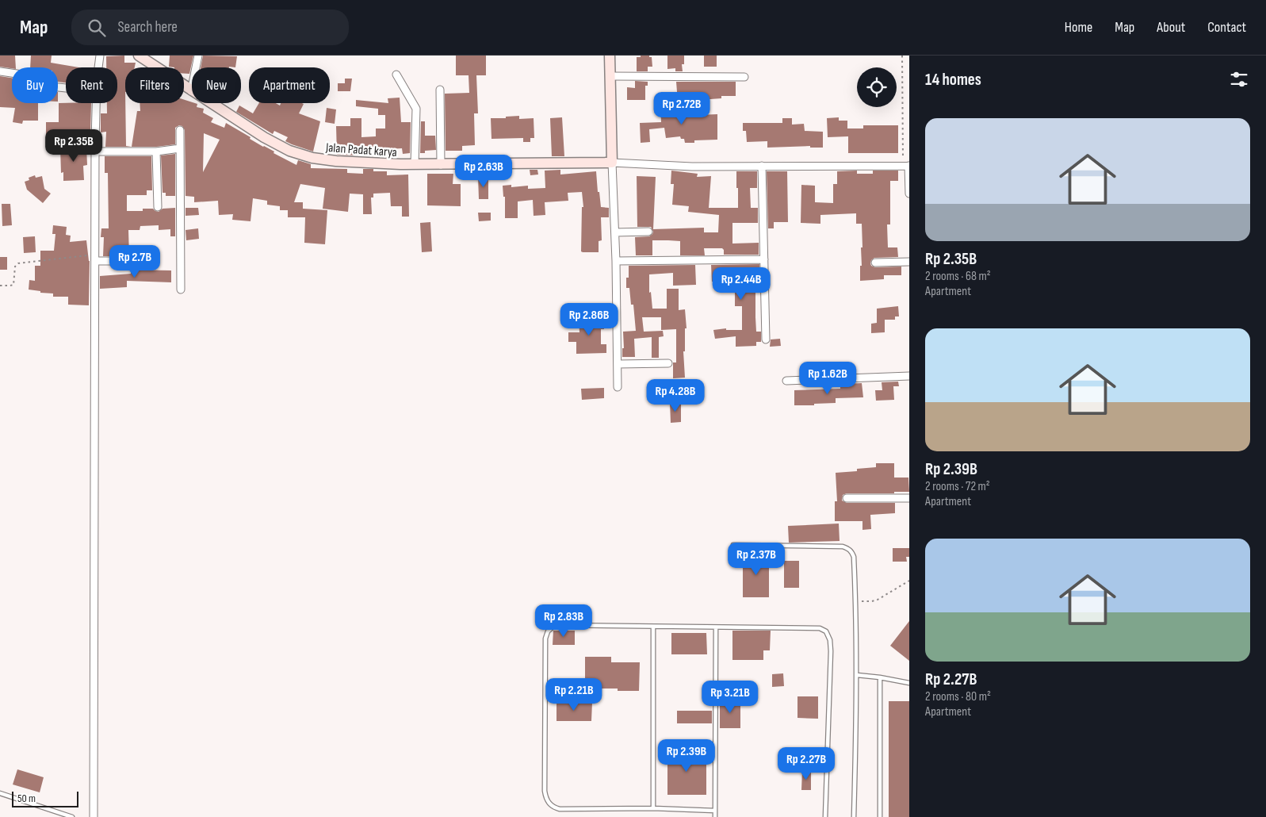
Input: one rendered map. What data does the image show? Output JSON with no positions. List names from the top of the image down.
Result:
{
  "streets": {
    "main road": ["Jalan Padat karya"]
  },
  "scale_bar": "50 m",
  "page": {
    "header": "Map",
    "search": "Search here",
    "nav": [
      "Home",
      "Map",
      "About",
      "Contact"
    ],
    "heading": "14 homes",
    "chip": [
      "Buy",
      "Rent",
      "Filters",
      "New",
      "Apartment"
    ],
    "price": [
      "Rp 2.72B",
      "Rp 2.35B",
      "Rp 2.63B",
      "Rp 2.7B",
      "Rp 2.44B",
      "Rp 2.86B",
      "Rp 1.62B",
      "Rp 4.28B",
      "Rp 2.37B",
      "Rp 2.83B",
      "Rp 2.21B",
      "Rp 3.21B",
      "Rp 2.39B",
      "Rp 2.27B"
    ],
    "list": [
      {
        "name": "Rp 2.35B",
        "note": "2 rooms · 68 m² · Apartment"
      },
      {
        "name": "Rp 2.39B",
        "note": "2 rooms · 72 m² · Apartment"
      },
      {
        "name": "Rp 2.27B",
        "note": "2 rooms · 80 m² · Apartment"
      }
    ],
    "scale": "50 m"
  }
}
